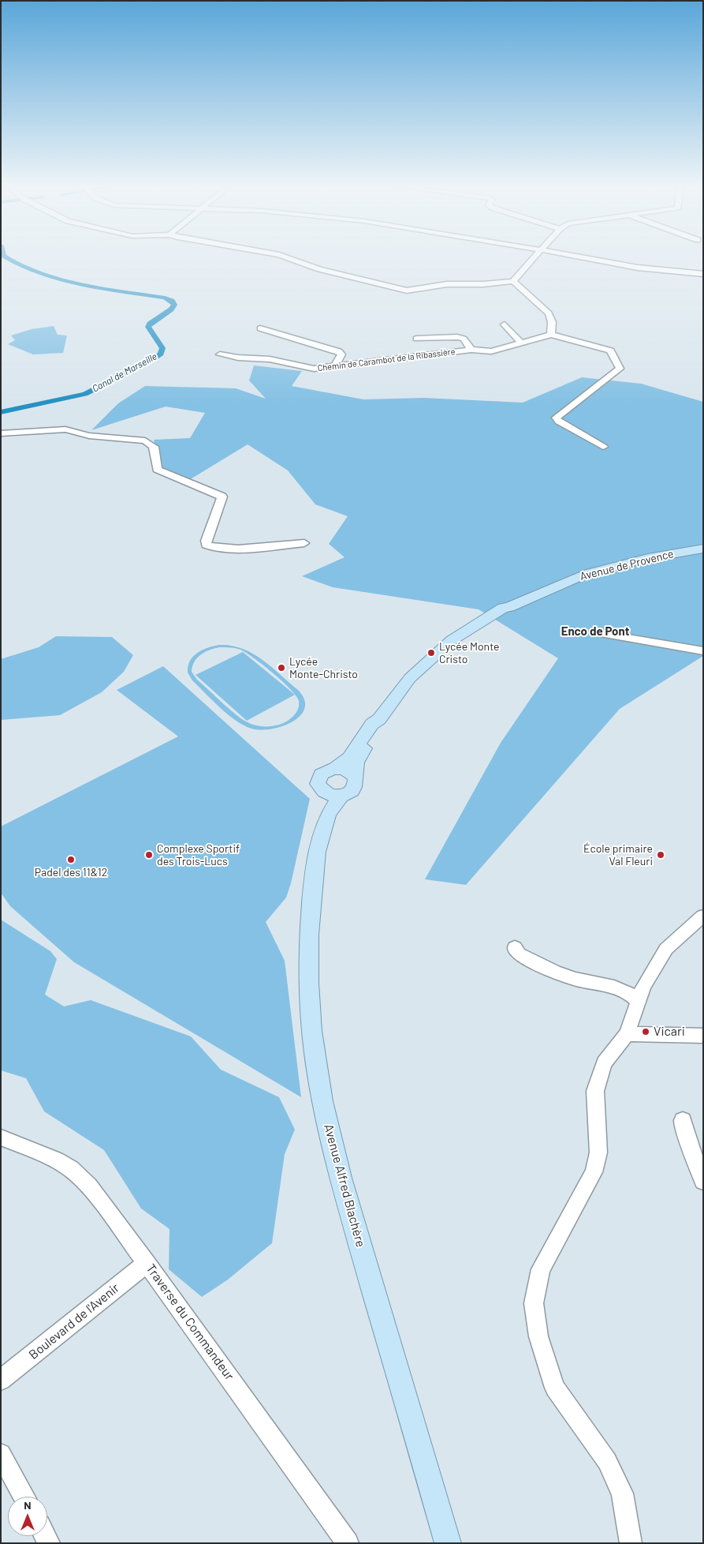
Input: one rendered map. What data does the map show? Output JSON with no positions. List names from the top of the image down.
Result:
{
  "streets": {
    "main road": ["Avenue de Provence", "Avenue Alfred Blachère"],
    "street": ["Chemin de Carambot de la Ribassière", "Boulevard de l'Avenir", "Traverse du Commandeur"]
  },
  "crossings": [
    ["Avenue de Provence", "Avenue Alfred Blachère"],
    ["Boulevard de l'Avenir", "Traverse du Commandeur"]
  ],
  "districts": ["Enco de Pont"],
  "water": ["Canal de Marseille"],
  "places": [
    "Lycée Monte Cristo",
    "Lycée Monte-Christo",
    "Complexe Sportif des Trois-Lucs",
    "École primaire Val Fleuri",
    "Padel des 11&12",
    "Vicari"
  ],
  "north": "top"
}
